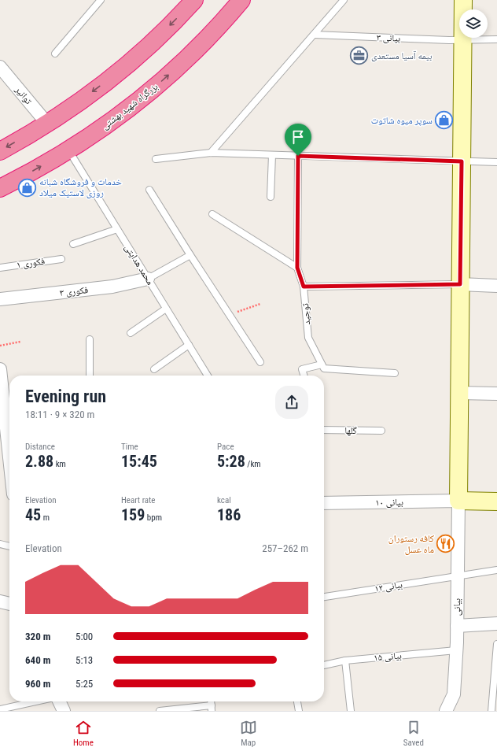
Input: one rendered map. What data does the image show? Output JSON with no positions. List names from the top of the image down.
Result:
{
  "streets": {
    "highway": ["بزرگراه شهید بهشتی"],
    "street": [
      "توانیر",
      "فکوری ۳",
      "بیانی ۱۰",
      "بیانی"
    ],
    "lane": [
      "بیانی ۳",
      "فکوری ۱",
      "محمد هدایتی",
      "توحید",
      "گلها",
      "بیانی ۱۲",
      "بیانی ۱۵"
    ]
  },
  "crossings": [
    ["بزرگراه شهید بهشتی", "محمد هدایتی"],
    ["محمد هدایتی", "فکوری ۳"],
    ["بیانی ۱۰", "بیانی"],
    ["بیانی ۱۲", "بیانی"],
    ["بیانی", "بیانی ۱۵"]
  ],
  "places": {
    "office": ["بیمه آسیا مستعدی"],
    "shop": ["سوپر میوه شاتوت", "خدمات و فروشگاه شبانه روزی لاستیک میلاد"],
    "restaurant": ["کافه رستوران ماه عسل"]
  },
  "page": {
    "heading": ["Evening run", "18:11 · 9 × 320 m"],
    "stats": [
      ["Distance", "2.88 km"],
      ["Time", "15:45"],
      ["Pace", "5:28 /km"],
      ["Elevation", "45 m"],
      ["Heart rate", "159 bpm"],
      ["kcal", "186"]
    ],
    "chart": ["Elevation", "257–262 m"],
    "list": [
      {
        "name": "320 m",
        "note": "5:00"
      },
      {
        "name": "640 m",
        "note": "5:13"
      },
      {
        "name": "960 m",
        "note": "5:25"
      }
    ],
    "tabs": ["Home", "Map", "Saved"]
  }
}
